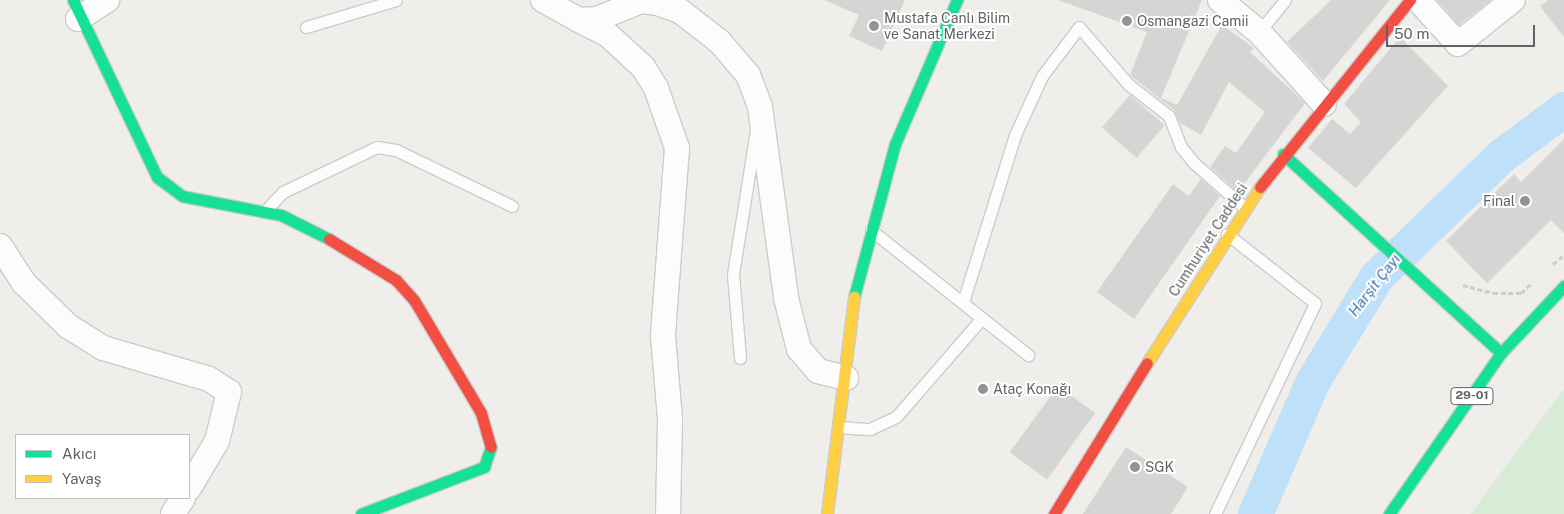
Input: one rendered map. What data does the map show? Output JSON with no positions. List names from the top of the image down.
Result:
{
  "streets": {
    "main road": ["Cumhuriyet Caddesi", "29-01"]
  },
  "water": ["Harşit Çayı"],
  "places": [
    "Osmangazi Camii",
    "Mustafa Canlı Bilim ve Sanat Merkezi",
    "Final",
    "Ataç Konağı",
    "SGK"
  ],
  "legend": ["Akıcı", "Yavaş"],
  "scale_bar": "50 m"
}
